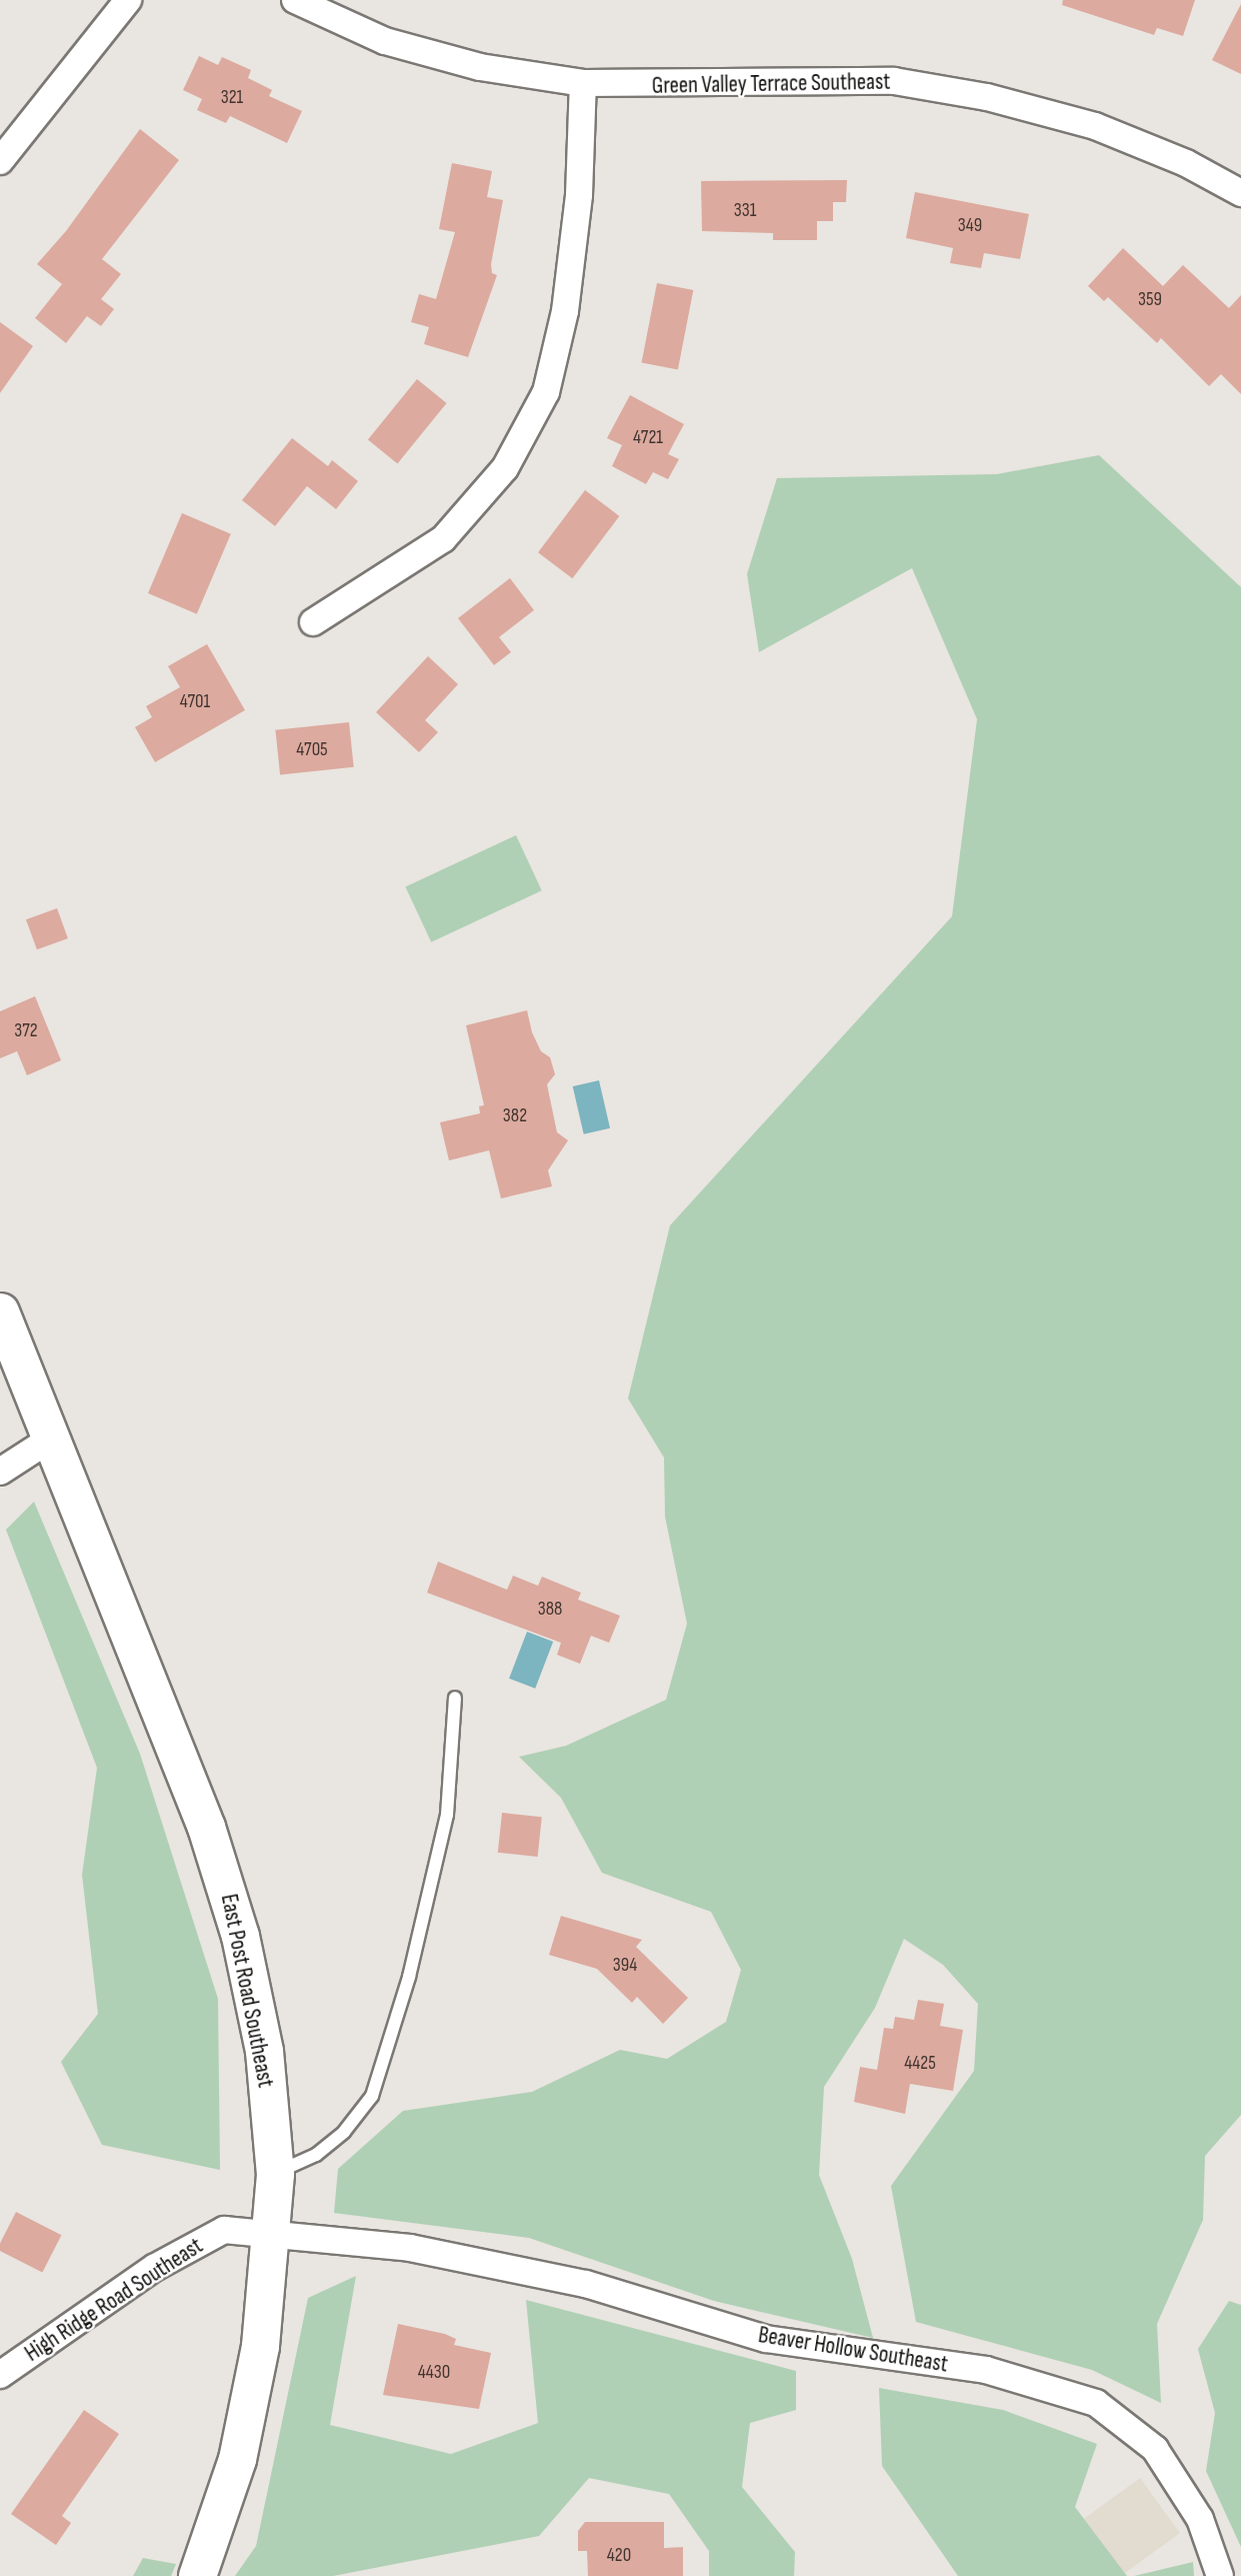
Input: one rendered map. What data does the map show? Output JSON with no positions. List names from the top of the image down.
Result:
{
  "streets": {
    "main road": ["East Post Road Southeast"],
    "street": ["Green Valley Terrace Southeast", "High Ridge Road Southeast", "Beaver Hollow Southeast"]
  },
  "crossings": [
    ["East Post Road Southeast", "High Ridge Road Southeast"],
    ["East Post Road Southeast", "Beaver Hollow Southeast"],
    ["High Ridge Road Southeast", "Beaver Hollow Southeast"]
  ],
  "house_numbers": [
    "321",
    "331",
    "349",
    "359",
    "4721",
    "4701",
    "4705",
    "372",
    "382",
    "388",
    "394",
    "4425",
    "4430",
    "420"
  ]
}
